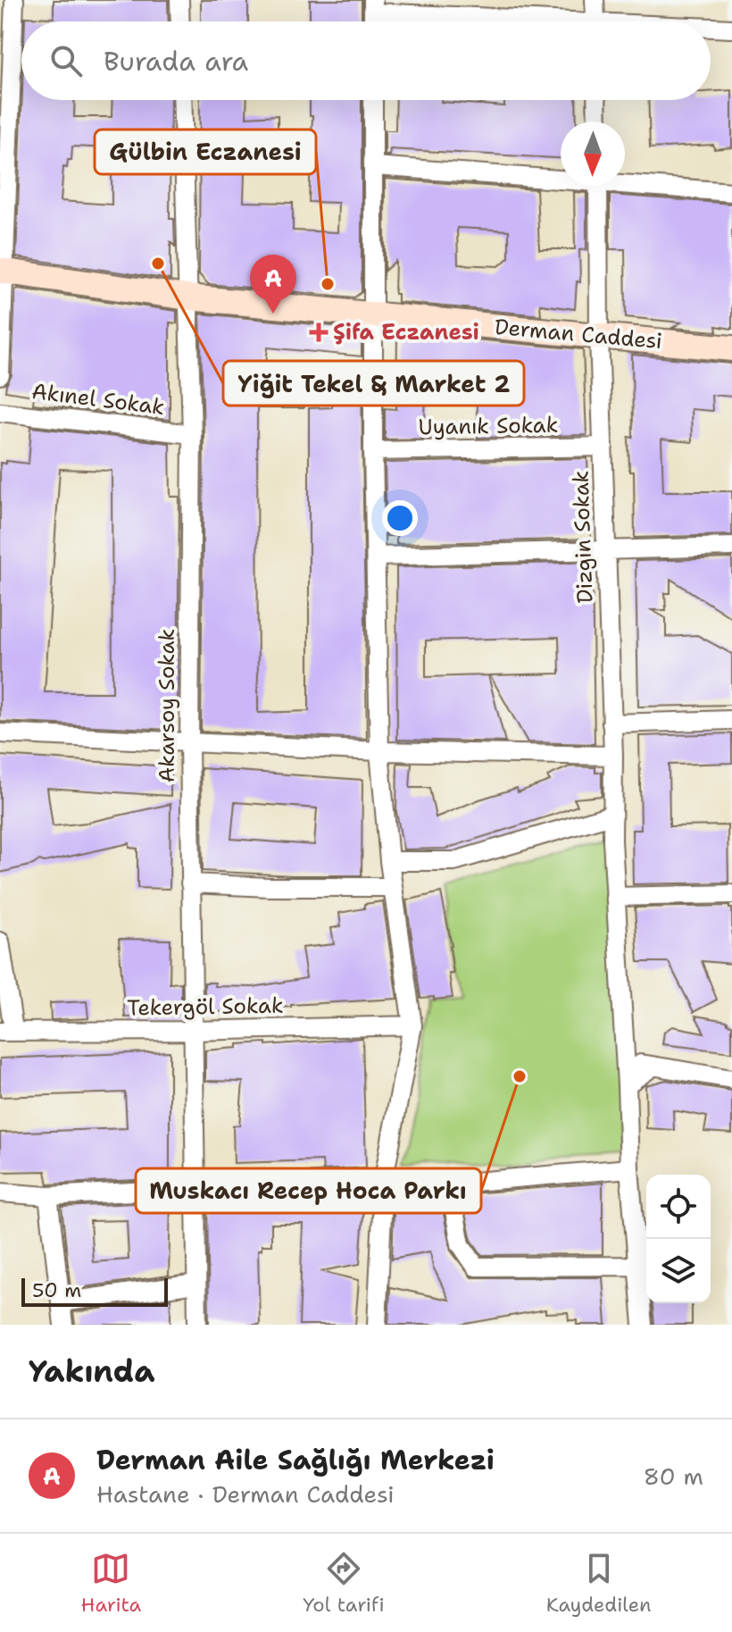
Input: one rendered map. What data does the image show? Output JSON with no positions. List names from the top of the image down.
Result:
{
  "streets": {
    "main road": ["Derman Caddesi"],
    "street": [
      "Akınel Sokak",
      "Uyanık Sokak",
      "Dizgin Sokak",
      "Akarsoy Sokak",
      "Tekergöl Sokak"
    ]
  },
  "crossings": [
    ["Derman Caddesi", "Dizgin Sokak"],
    ["Derman Caddesi", "Akarsoy Sokak"],
    ["Akınel Sokak", "Akarsoy Sokak"],
    ["Uyanık Sokak", "Dizgin Sokak"],
    ["Akarsoy Sokak", "Tekergöl Sokak"]
  ],
  "places": {
    "other": ["Yiğit Tekel & Market 2", "Gülbin Eczanesi", "Muskacı Recep Hoca Parkı"],
    "health": ["Şifa Eczanesi"]
  },
  "scale_bar": "50 m",
  "north": "bottom",
  "page": {
    "search": "Burada ara",
    "pins": "A",
    "scale": "50 m",
    "heading": "Yakında",
    "list": [
      {
        "mark": "A",
        "name": "Derman Aile Sağlığı Merkezi",
        "note": "Hastane · Derman Caddesi",
        "value": "80 m"
      }
    ],
    "nav": ["Harita", "Yol tarifi", "Kaydedilen"]
  }
}
